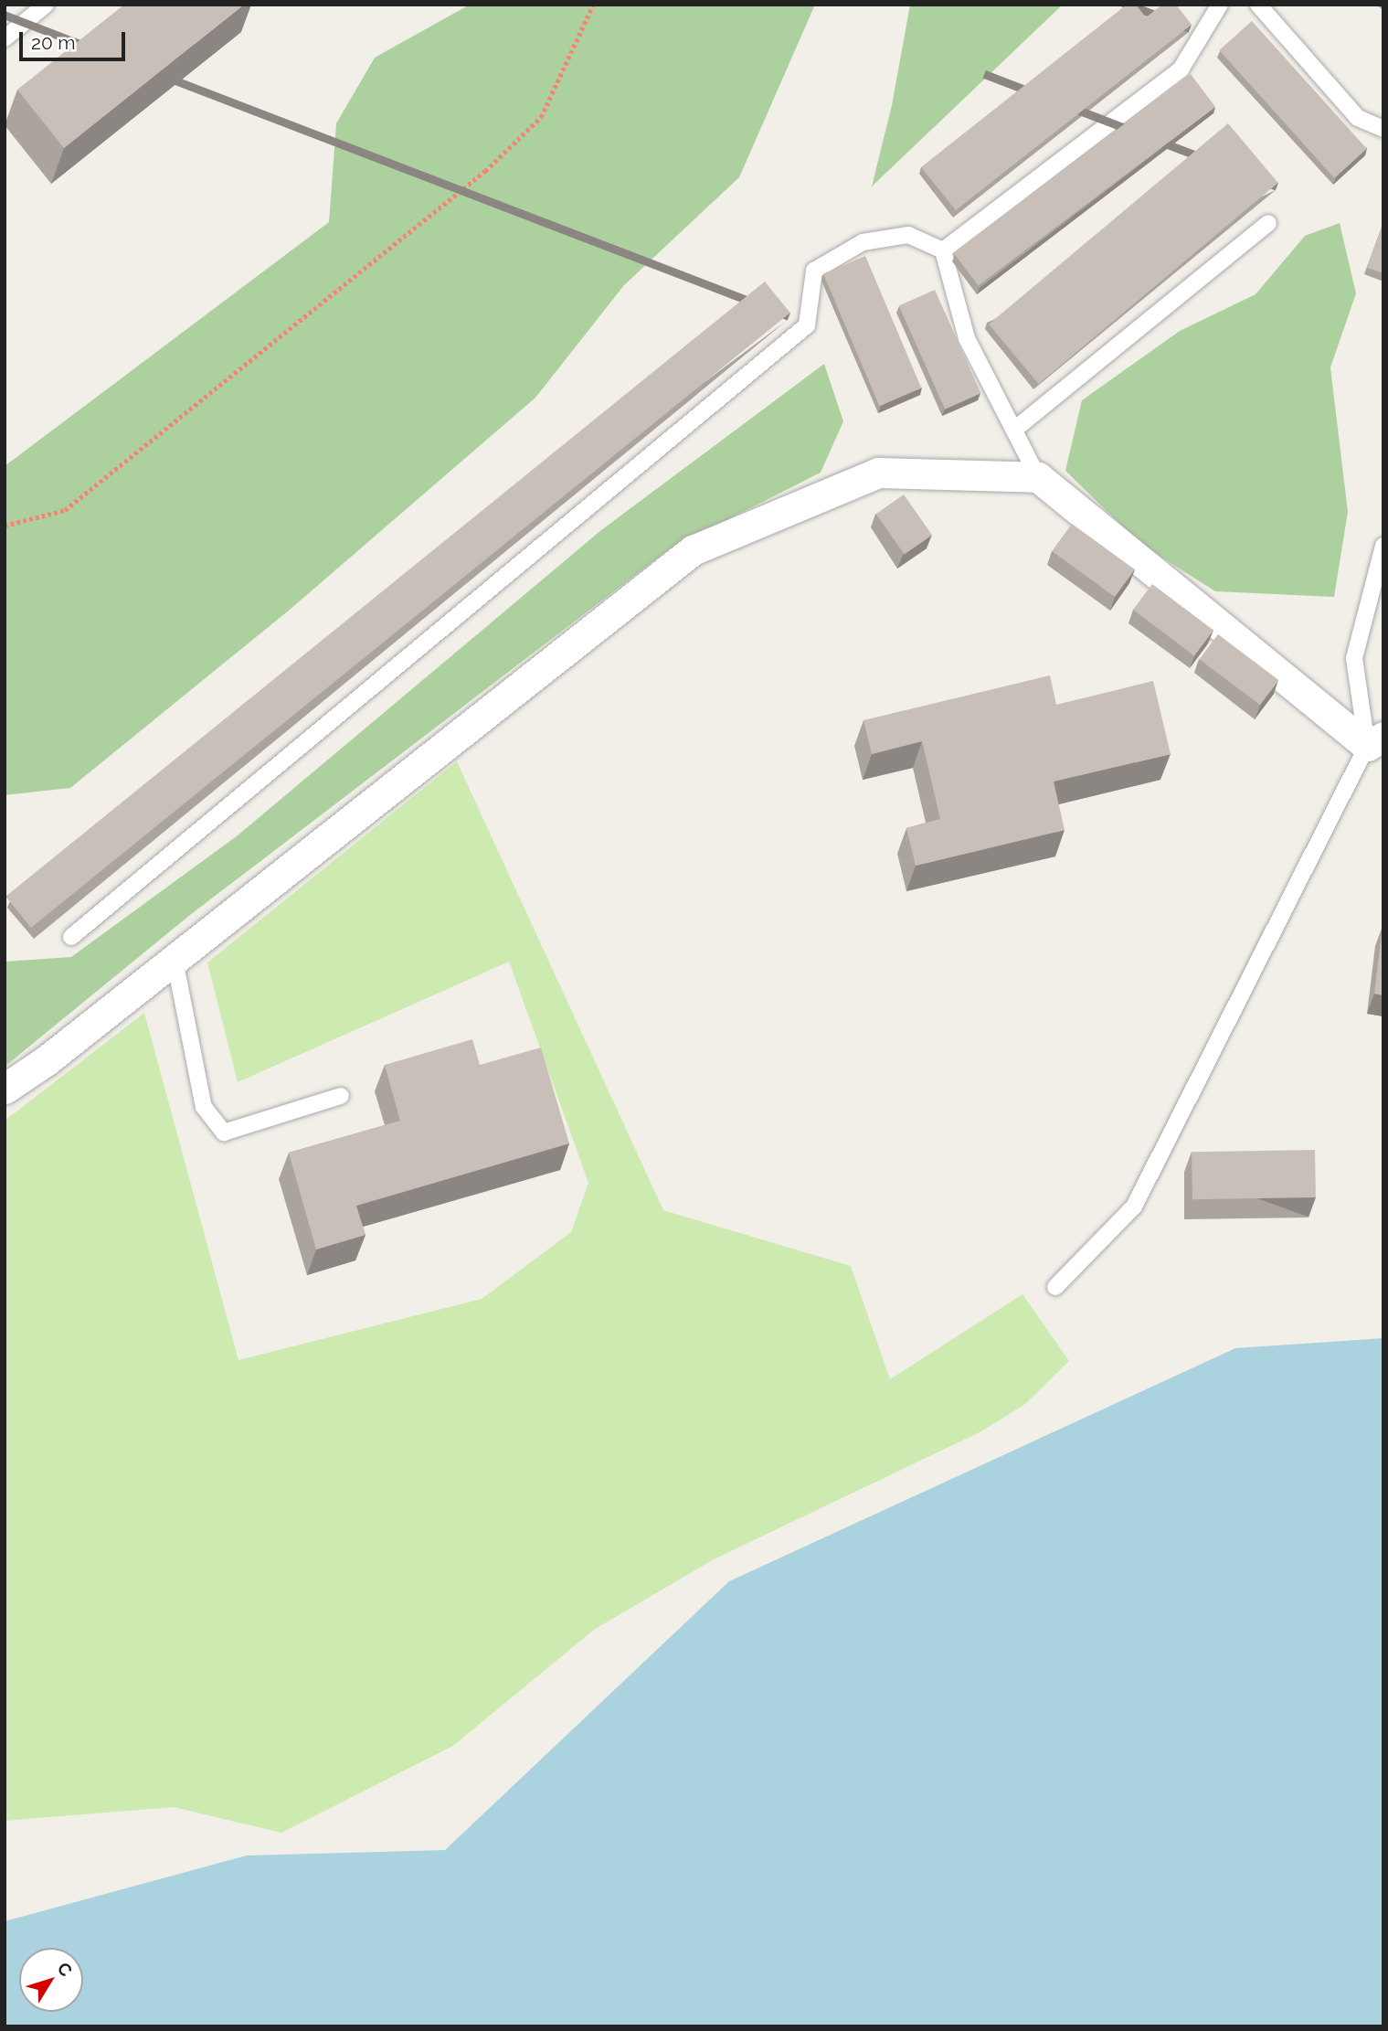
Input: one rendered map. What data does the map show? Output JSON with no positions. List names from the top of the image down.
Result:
{
  "scale_bar": "20 m",
  "north": "top right"
}
